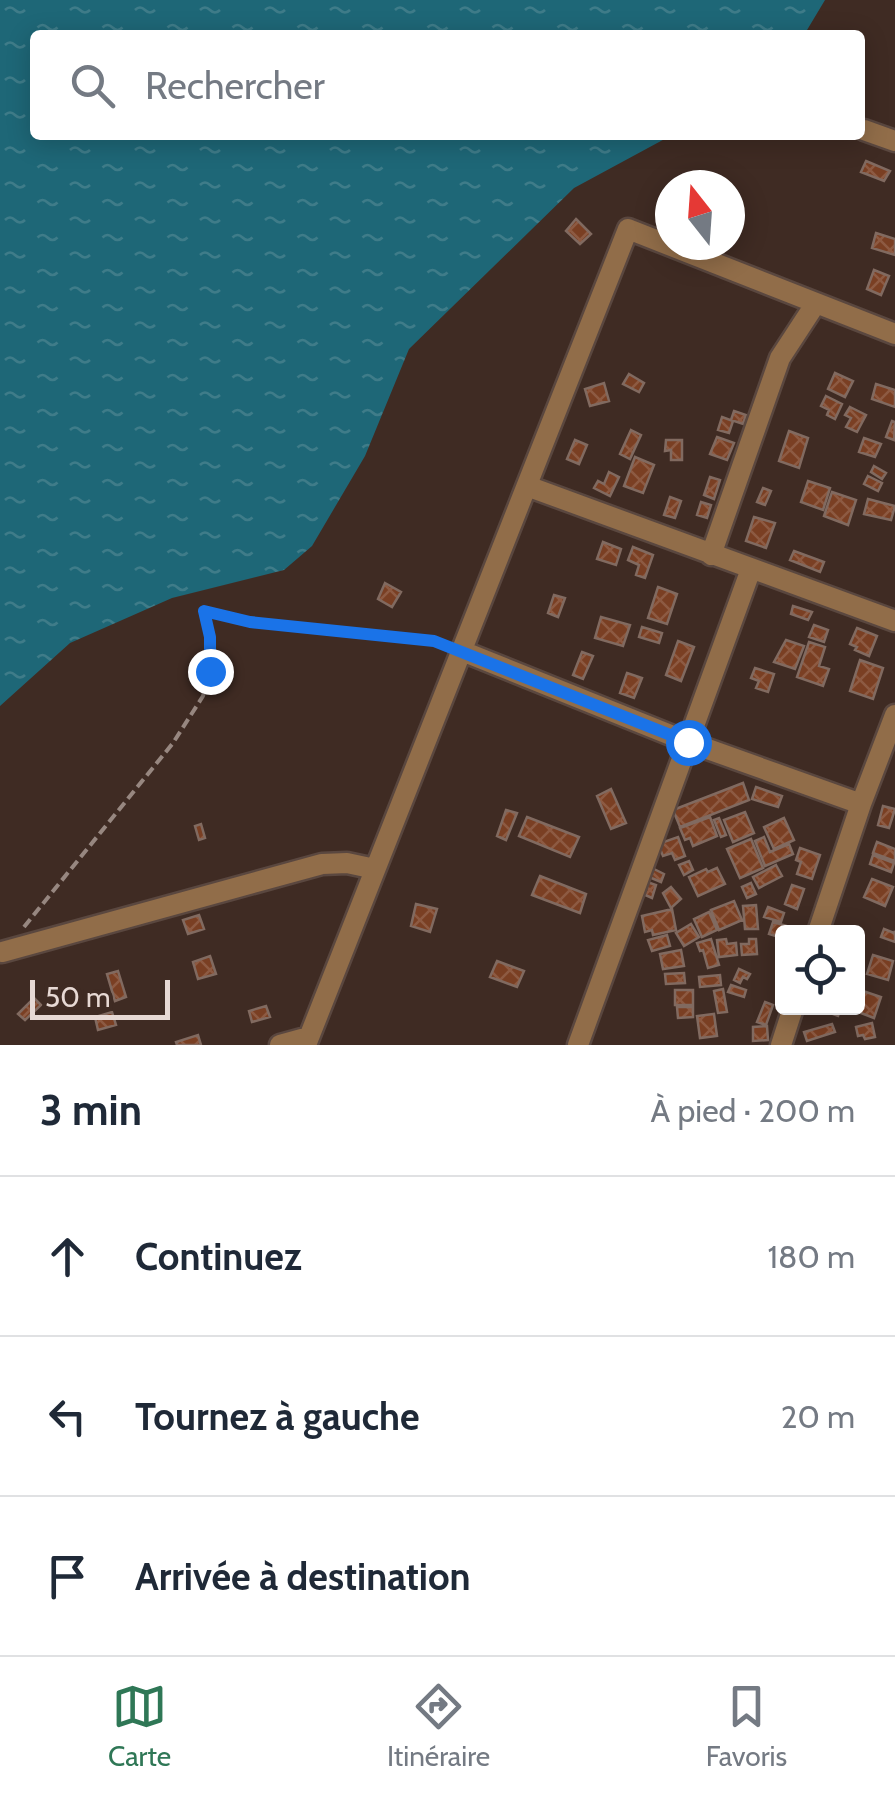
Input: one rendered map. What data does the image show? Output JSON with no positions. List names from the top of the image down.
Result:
{
  "scale_bar": "50 m",
  "north": "top",
  "page": {
    "search": "Rechercher",
    "scale": "50 m",
    "heading": ["3 min", "À pied · 200 m"],
    "list": [
      ["Continuez", "180 m"],
      ["Tournez à gauche", "20 m"],
      "Arrivée à destination"
    ],
    "nav": ["Carte", "Itinéraire", "Favoris"]
  }
}
